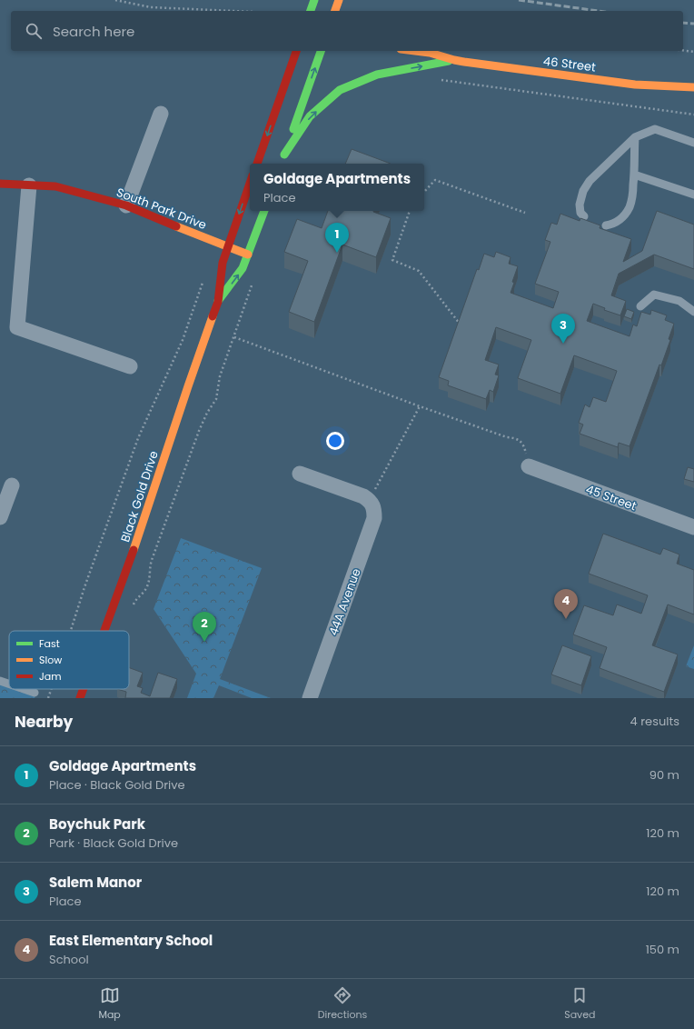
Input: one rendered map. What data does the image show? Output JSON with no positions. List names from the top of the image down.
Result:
{
  "streets": {
    "main road": ["46 Street", "South Park Drive", "Black Gold Drive"],
    "street": ["45 Street", "44A Avenue"]
  },
  "crossings": [
    ["South Park Drive", "Black Gold Drive"]
  ],
  "legend": ["Fast", "Slow", "Jam"],
  "page": {
    "search": "Search here",
    "popup": ["Goldage Apartments", "Place"],
    "pins": [
      "1",
      "3",
      "4",
      "2"
    ],
    "heading": ["Nearby", "4 results"],
    "list": [
      {
        "mark": "1",
        "name": "Goldage Apartments",
        "note": "Place · Black Gold Drive",
        "value": "90 m"
      },
      {
        "mark": "2",
        "name": "Boychuk Park",
        "note": "Park · Black Gold Drive",
        "value": "120 m"
      },
      {
        "mark": "3",
        "name": "Salem Manor",
        "note": "Place",
        "value": "120 m"
      },
      {
        "mark": "4",
        "name": "East Elementary School",
        "note": "School",
        "value": "150 m"
      }
    ],
    "nav": ["Map", "Directions", "Saved"]
  }
}
